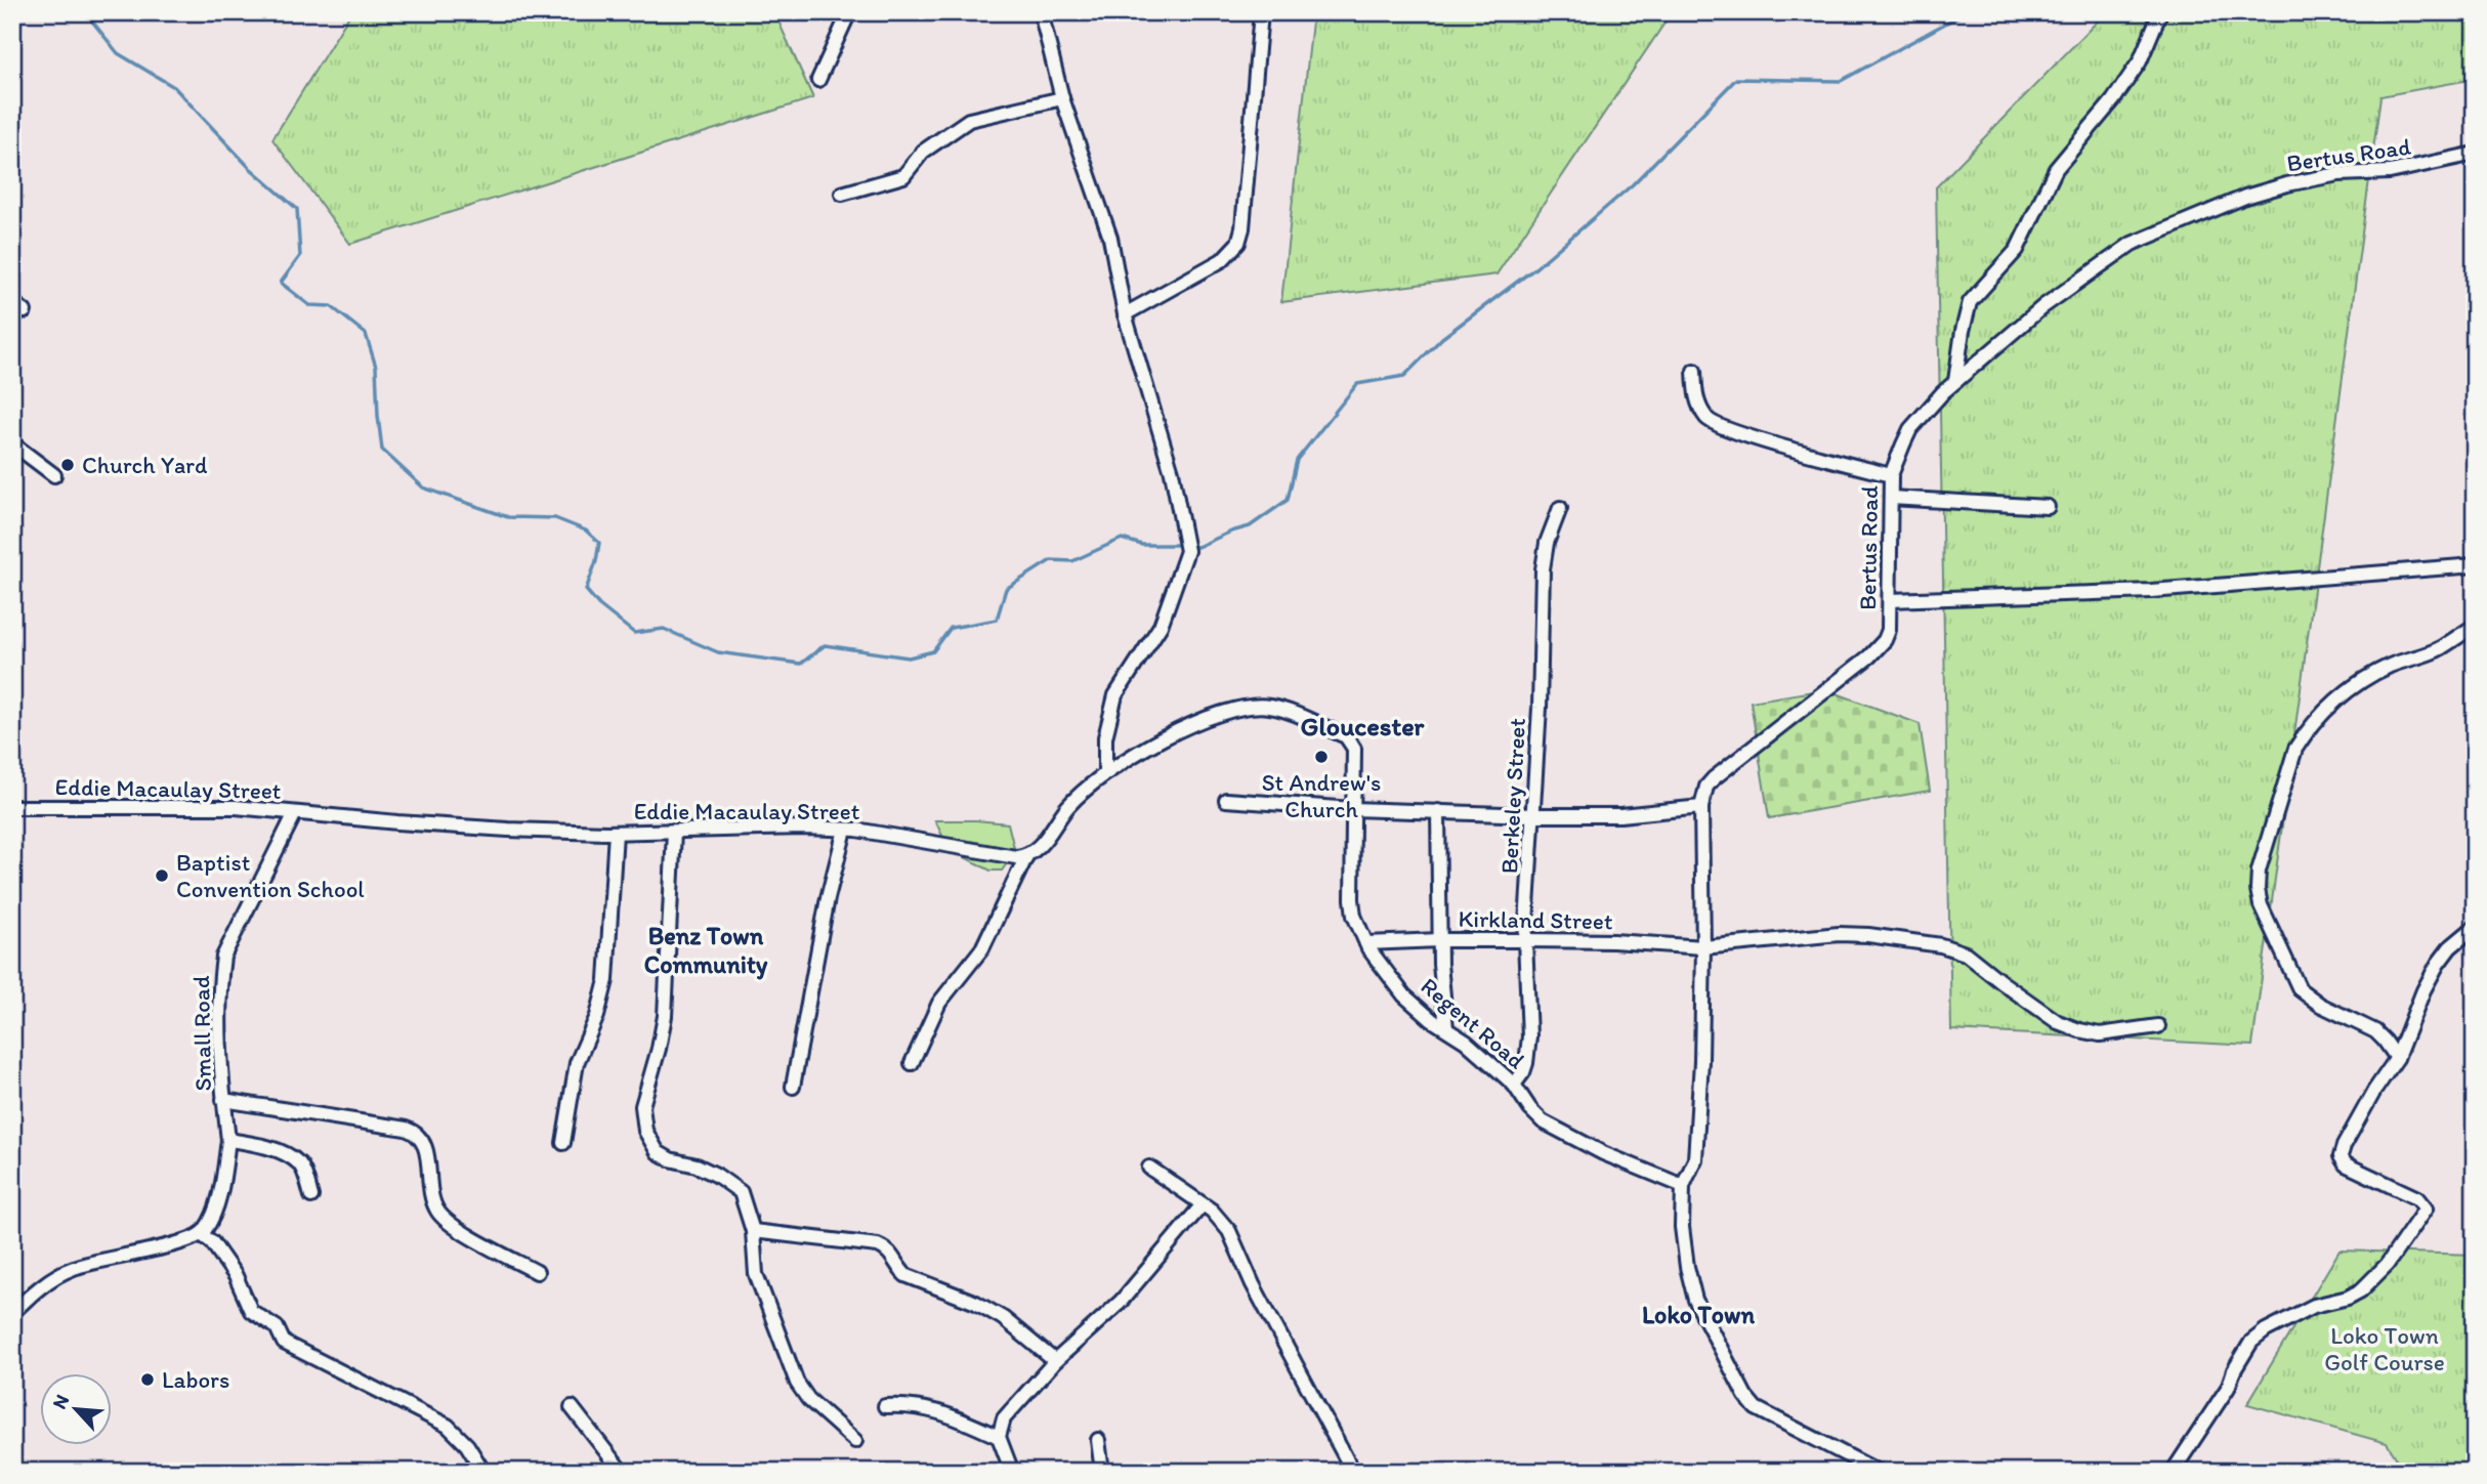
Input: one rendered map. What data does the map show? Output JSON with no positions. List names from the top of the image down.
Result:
{
  "streets": {
    "street": [
      "Bertus Road",
      "Eddie Macaulay Street",
      "Berkeley Street",
      "Kirkland Street",
      "Regent Road",
      "Small Road"
    ]
  },
  "crossings": [
    ["Bertus Road", "Kirkland Street"],
    ["Bertus Road", "Regent Road"],
    ["Eddie Macaulay Street", "Small Road"],
    ["Berkeley Street", "Kirkland Street"],
    ["Berkeley Street", "Regent Road"],
    ["Kirkland Street", "Regent Road"]
  ],
  "districts": ["Gloucester", "Benz Town Community", "Loko Town"],
  "parks": ["Loko Town Golf Course"],
  "places": [
    "Church Yard",
    "St Andrew's Church",
    "Baptist Convention School",
    "Labors"
  ],
  "north": "top left"
}
